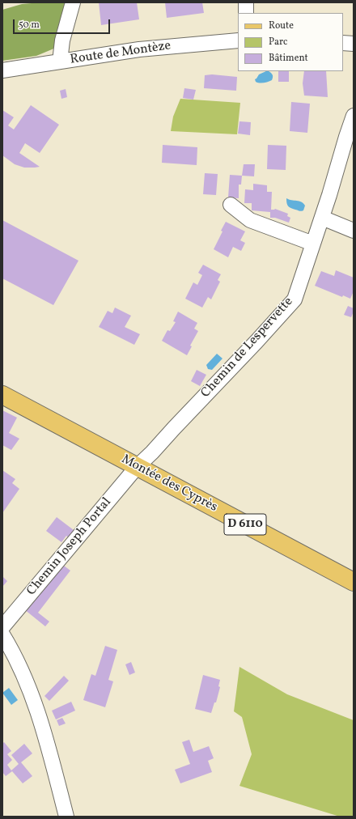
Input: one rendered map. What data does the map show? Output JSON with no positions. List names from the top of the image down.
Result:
{
  "streets": {
    "main road": ["Montée des Cyprès", "D 6110"],
    "street": ["Route de Montèze", "Chemin de Lespervette", "Chemin Joseph Portal"]
  },
  "crossings": [
    ["Chemin de Lespervette", "Montée des Cyprès"],
    ["Chemin de Lespervette", "Chemin Joseph Portal"],
    ["Montée des Cyprès", "Chemin Joseph Portal"]
  ],
  "legend": ["Route", "Parc", "Bâtiment"],
  "scale_bar": "50 m"
}
